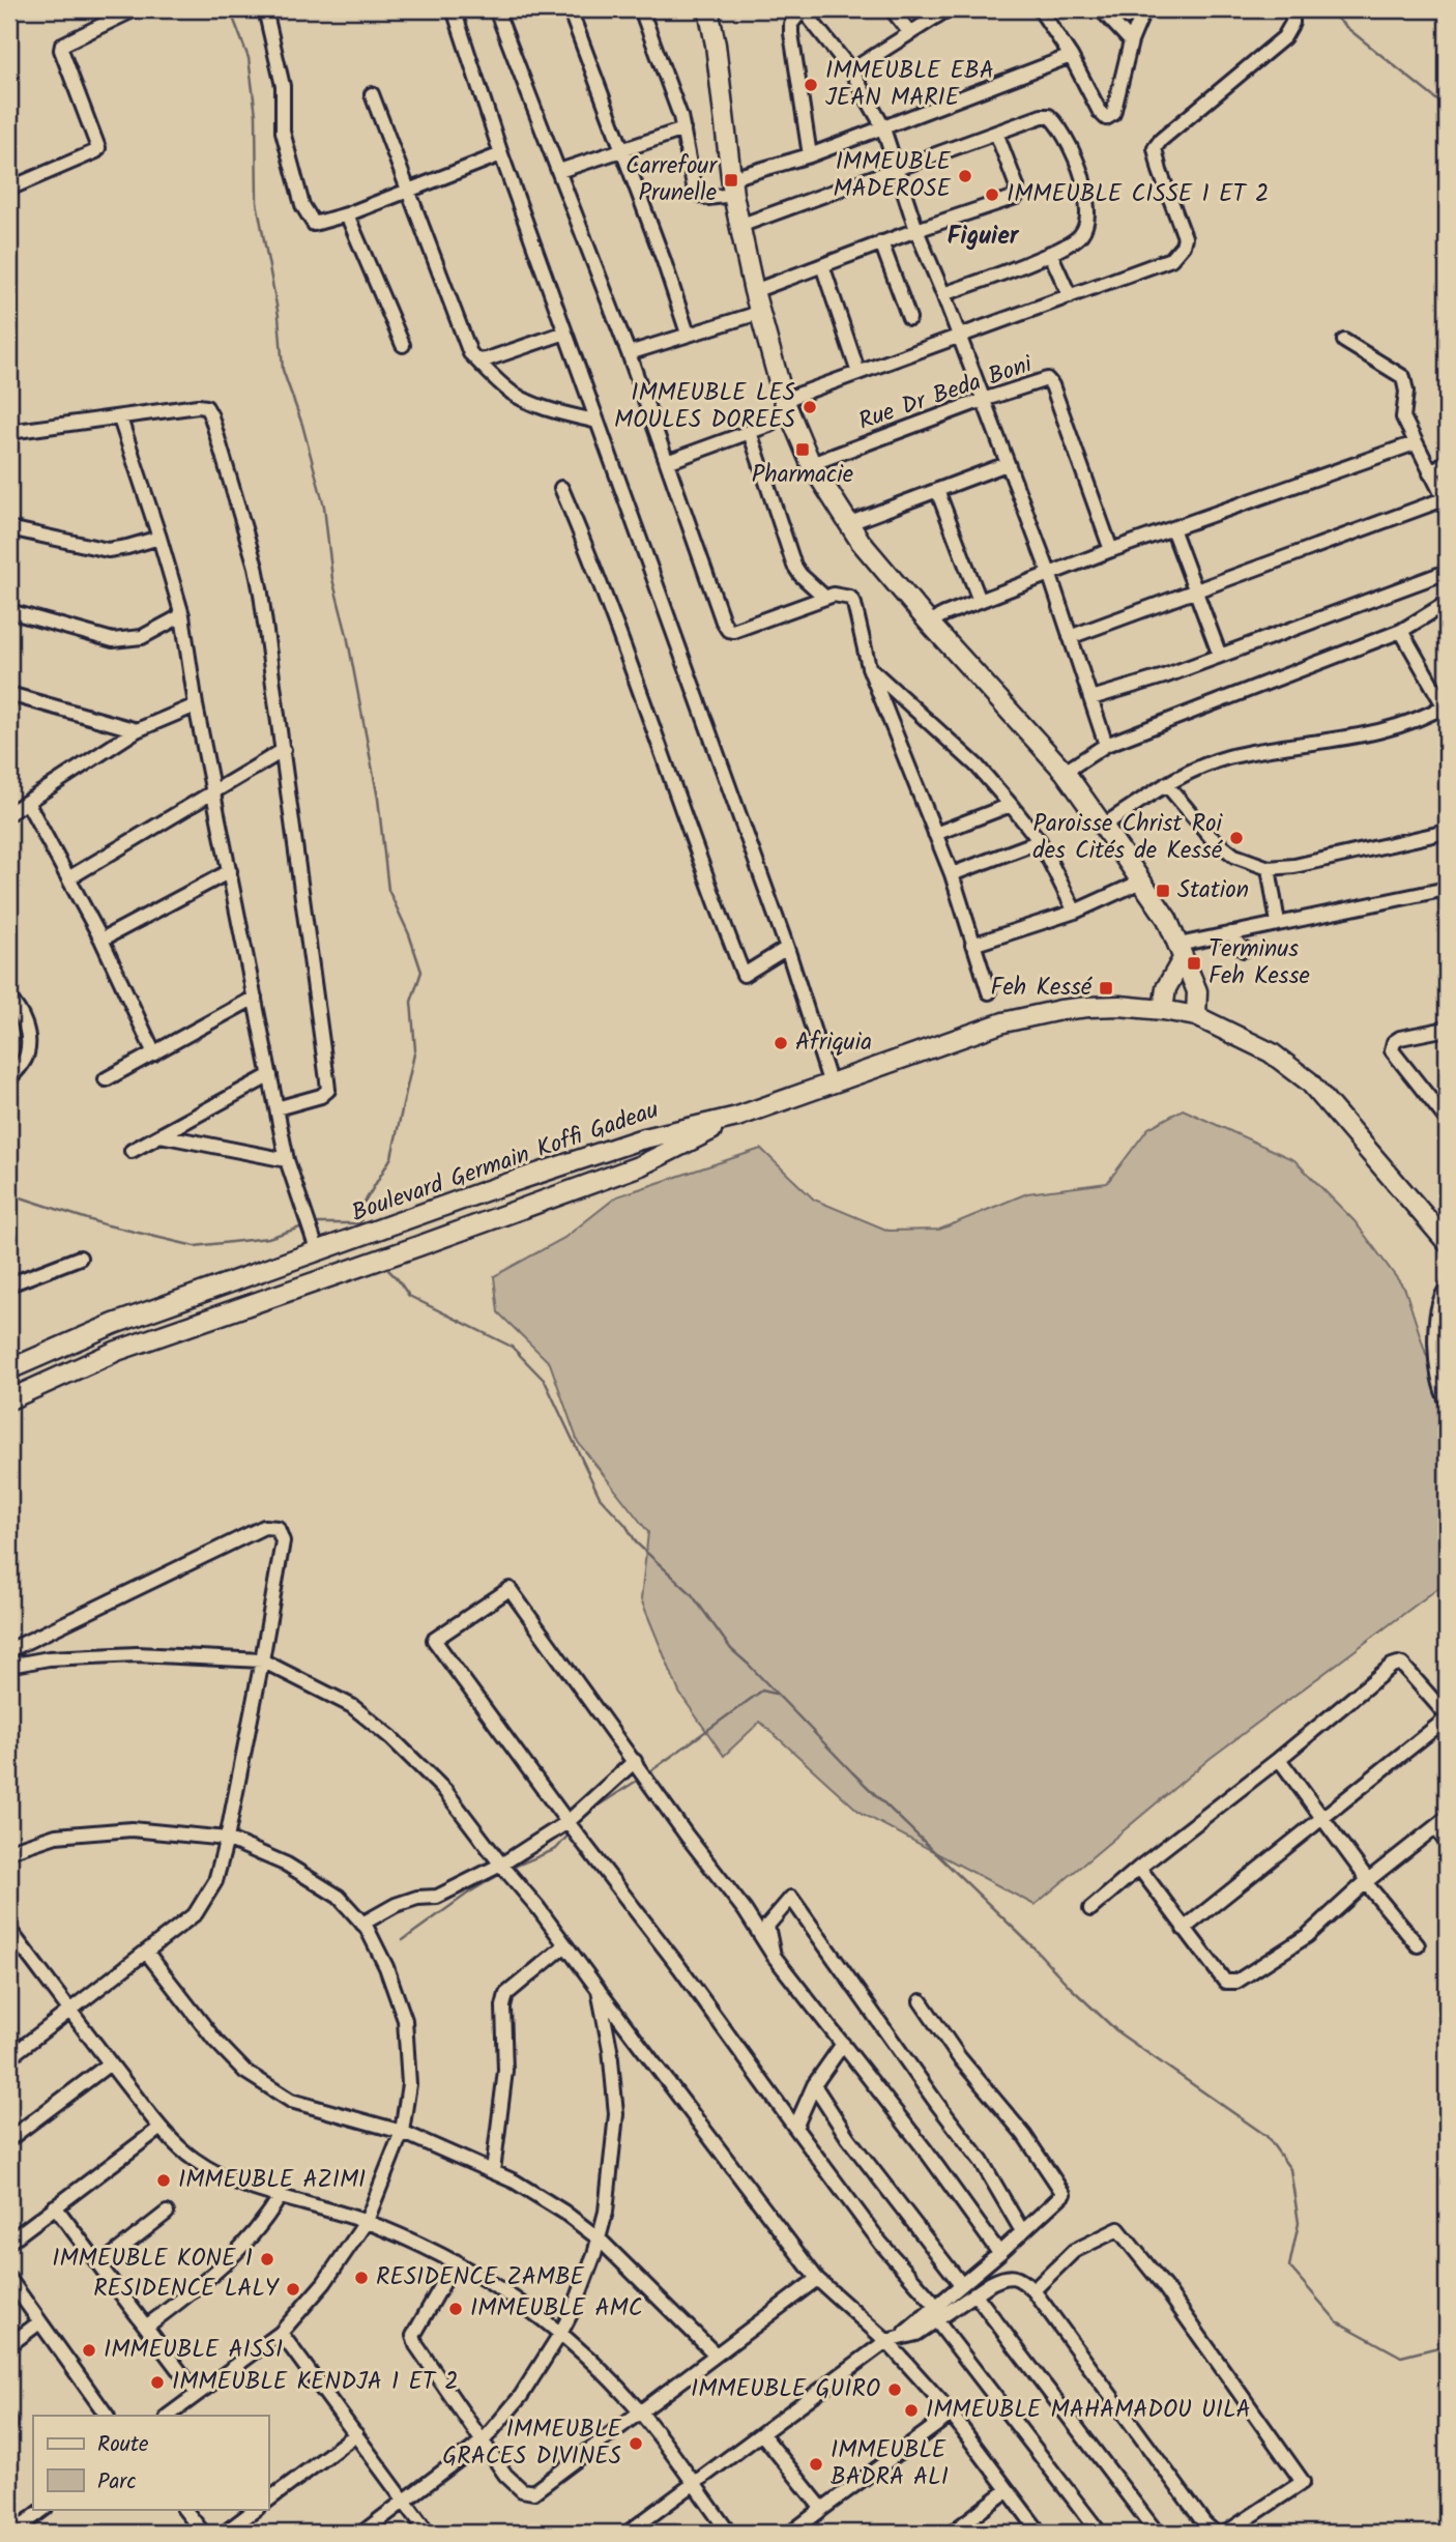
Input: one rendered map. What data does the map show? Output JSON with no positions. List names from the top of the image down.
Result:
{
  "streets": {
    "main road": ["Boulevard Germain Koffi Gadeau"],
    "street": ["Rue Dr Beda Boni"]
  },
  "districts": ["Figuier"],
  "places": {
    "other": [
      "IMMEUBLE EBA JEAN MARIE",
      "IMMEUBLE MADEROSE",
      "IMMEUBLE CISSE 1 ET 2",
      "IMMEUBLE LES MOULES DOREES",
      "Paroisse Christ Roi des Cités de Kessé",
      "Afriquia",
      "IMMEUBLE AZIMI",
      "IMMEUBLE KONE 1",
      "RESIDENCE ZAMBE",
      "RESIDENCE LALY",
      "IMMEUBLE AMC",
      "IMMEUBLE AISSI",
      "IMMEUBLE KENDJA 1 ET 2",
      "IMMEUBLE GUIRO",
      "IMMEUBLE MAHAMADOU UILA",
      "IMMEUBLE GRACES DIVINES",
      "IMMEUBLE BADRA ALI"
    ],
    "transit": [
      "Carrefour Prunelle",
      "Pharmacie",
      "Station",
      "Terminus Feh Kesse",
      "Feh Kessé"
    ]
  },
  "legend": ["Route", "Parc"]
}
